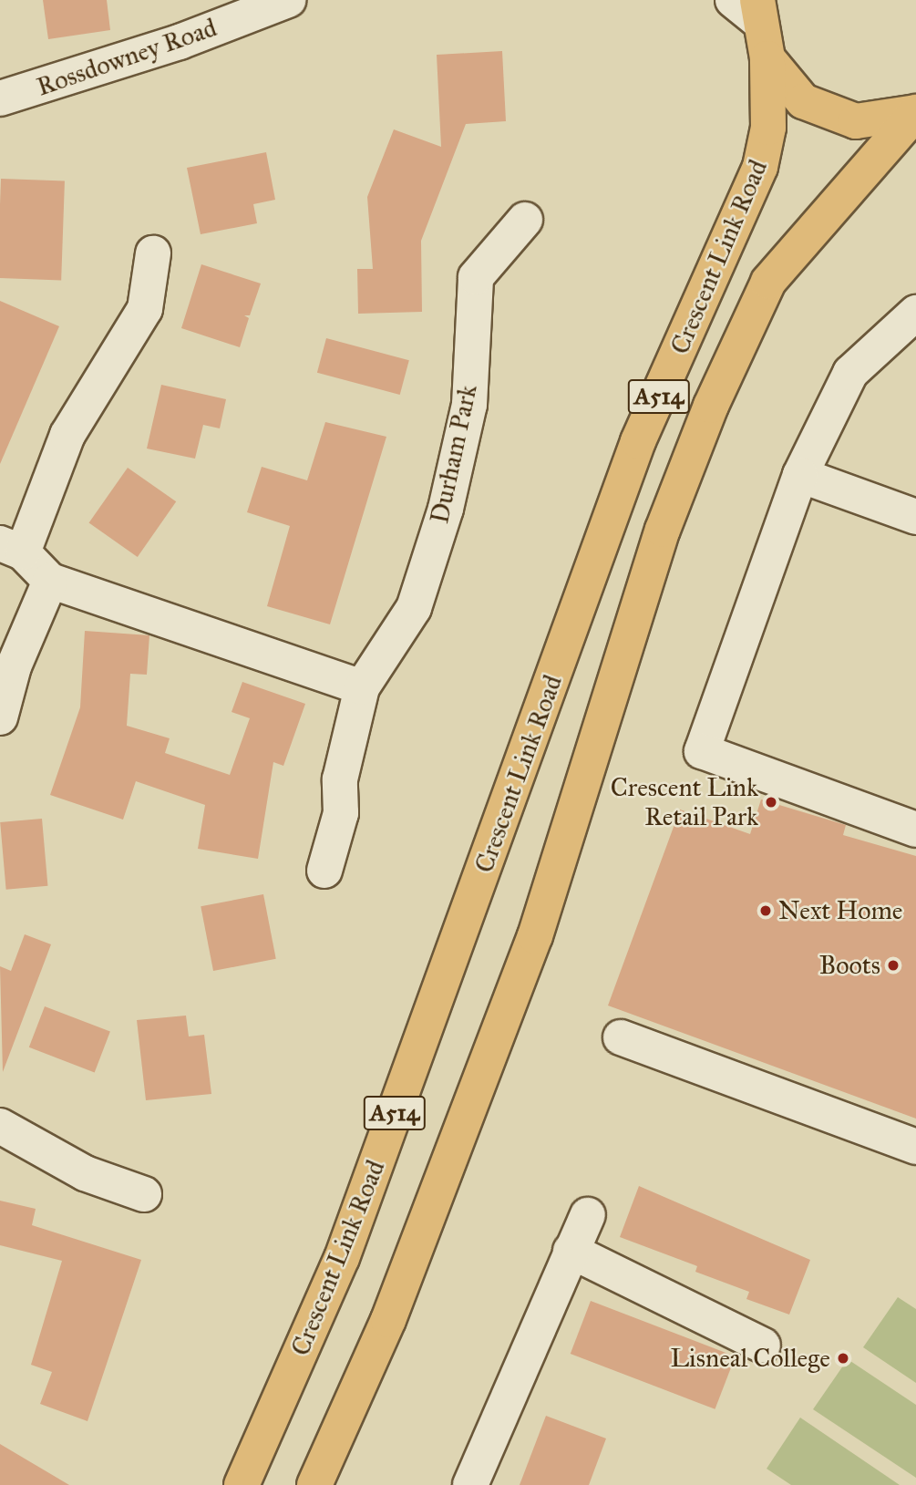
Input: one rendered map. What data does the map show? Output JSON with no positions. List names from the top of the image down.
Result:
{
  "streets": {
    "highway": ["Crescent Link Road", "A514"],
    "street": ["Rossdowney Road", "Durham Park"]
  },
  "places": [
    "Crescent Link Retail Park",
    "Next Home",
    "Boots",
    "Lisneal College"
  ]
}
